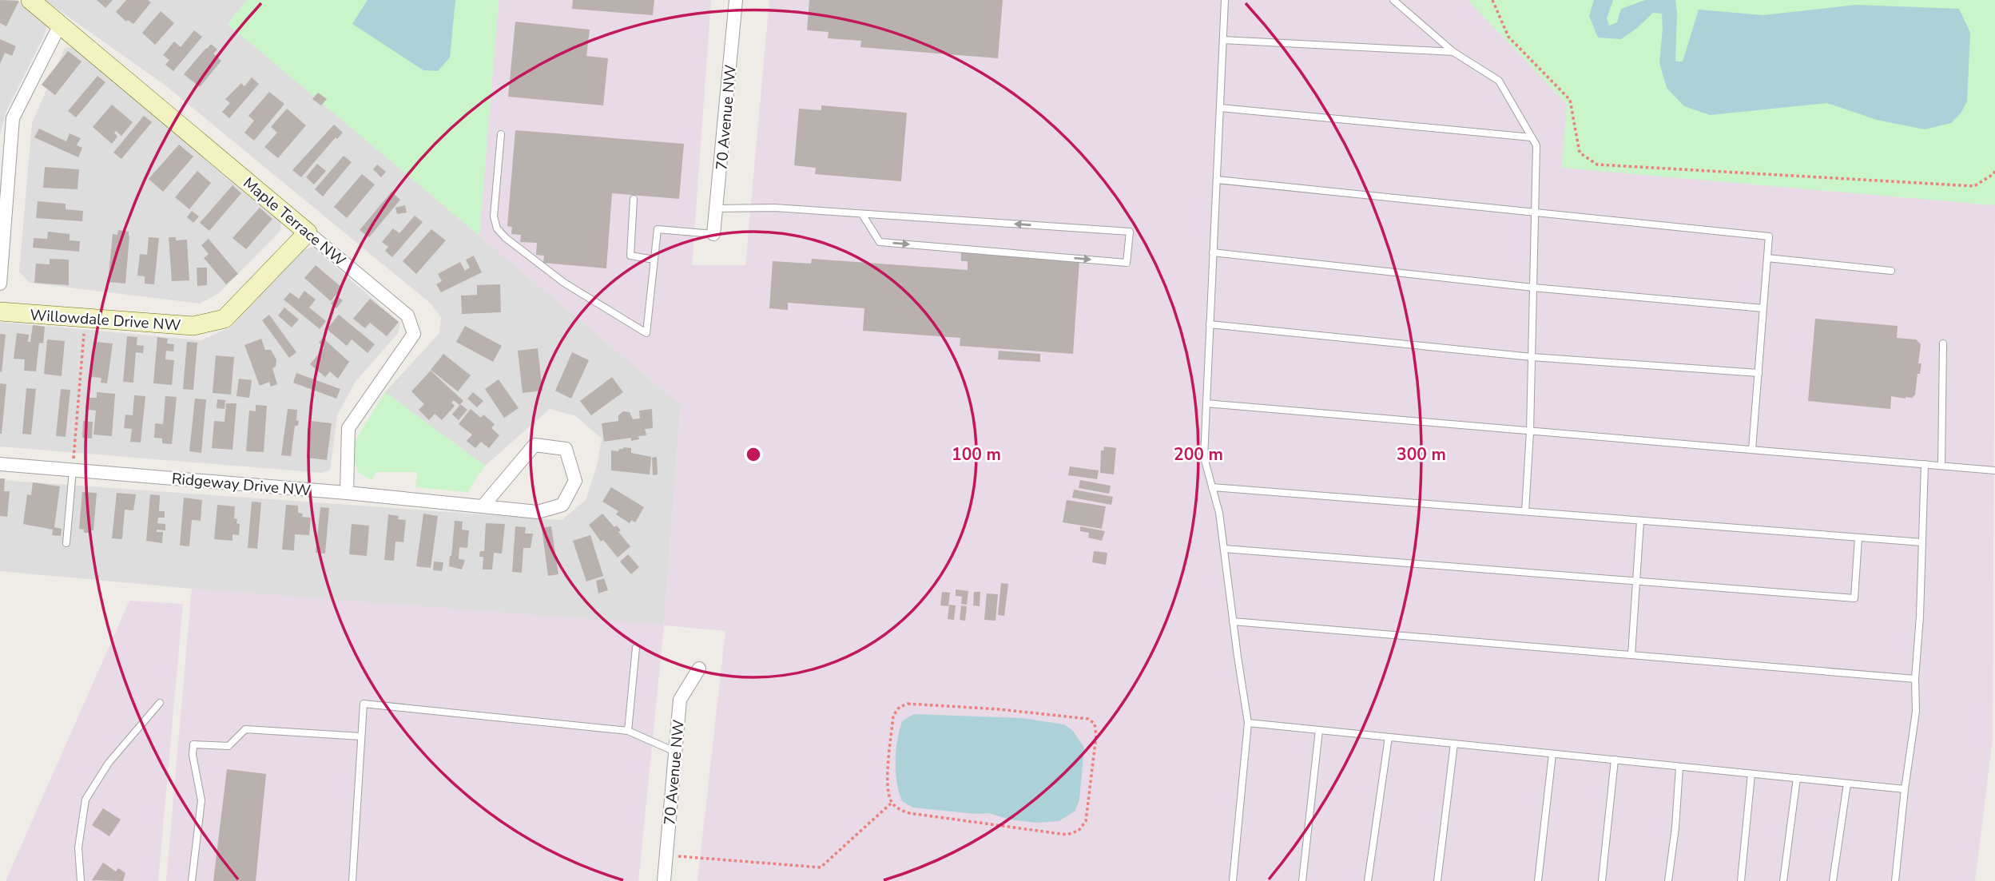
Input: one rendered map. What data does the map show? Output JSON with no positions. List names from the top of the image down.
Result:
{
  "streets": {
    "street": [
      "70 Avenue NW",
      "Maple Terrace NW",
      "Willowdale Drive NW",
      "Ridgeway Drive NW"
    ]
  },
  "crossings": [
    ["Maple Terrace NW", "Willowdale Drive NW"],
    ["Maple Terrace NW", "Ridgeway Drive NW"]
  ],
  "rings": ["100 m", "200 m", "300 m"]
}
